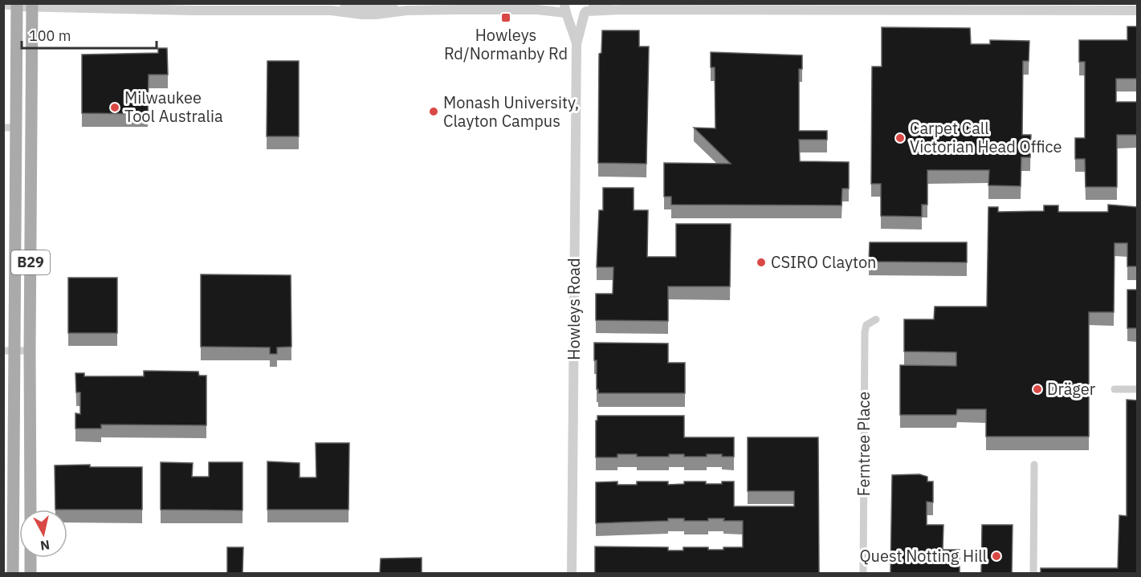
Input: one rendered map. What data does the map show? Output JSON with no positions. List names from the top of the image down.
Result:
{
  "streets": {
    "main road": ["B29"],
    "street": ["Howleys Road", "Ferntree Place"]
  },
  "places": {
    "transit": ["Howleys Rd/Normanby Rd"],
    "other": [
      "Milwaukee Tool Australia",
      "Monash University, Clayton Campus",
      "Carpet Call Victorian Head Office",
      "CSIRO Clayton",
      "Dräger",
      "Quest Notting Hill"
    ]
  },
  "scale_bar": "100 m",
  "north": "bottom"
}
